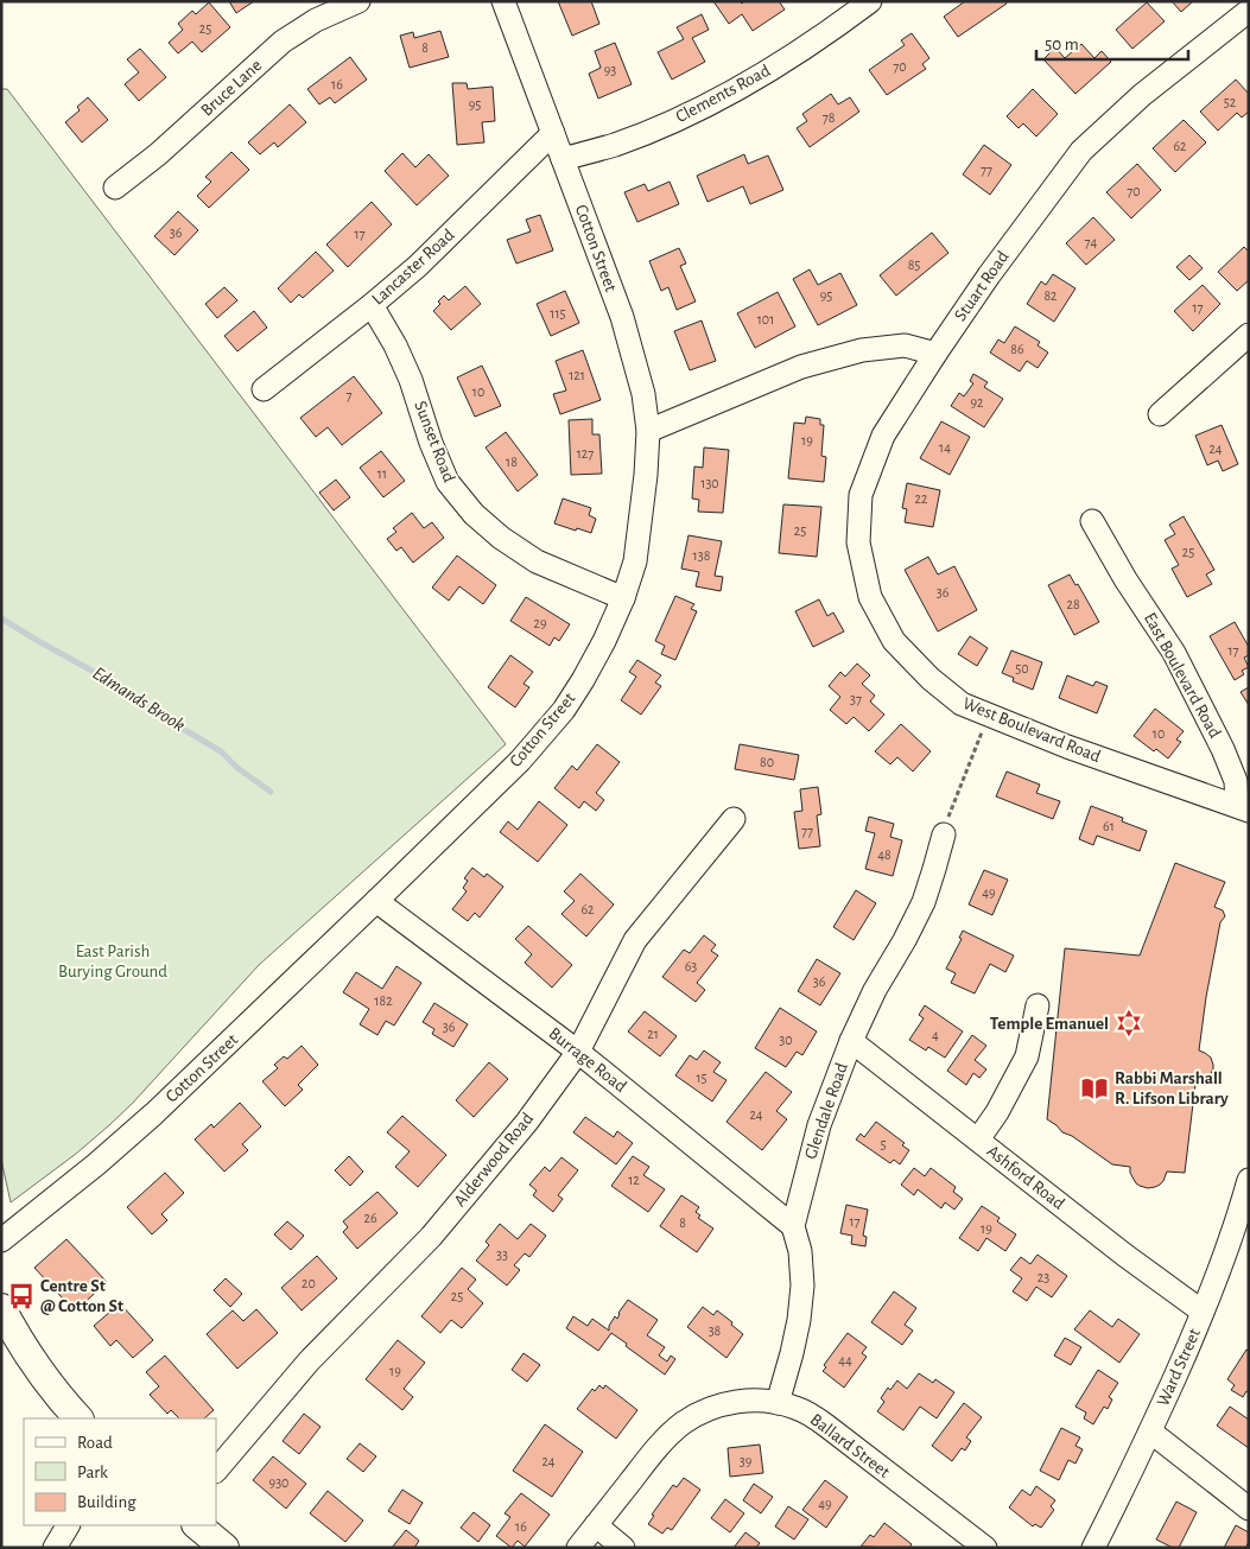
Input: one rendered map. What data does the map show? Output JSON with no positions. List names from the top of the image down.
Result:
{
  "streets": {
    "street": [
      "Bruce Lane",
      "Clements Road",
      "Cotton Street",
      "Lancaster Road",
      "Stuart Road",
      "Sunset Road",
      "East Boulevard Road",
      "West Boulevard Road",
      "Burrage Road",
      "Glendale Road",
      "Alderwood Road",
      "Ashford Road",
      "Ward Street",
      "Ballard Street"
    ]
  },
  "crossings": [
    ["Clements Road", "Cotton Street"],
    ["Cotton Street", "Lancaster Road"],
    ["Cotton Street", "Sunset Road"],
    ["Cotton Street", "Burrage Road"],
    ["Lancaster Road", "Sunset Road"],
    ["Stuart Road", "West Boulevard Road"],
    ["East Boulevard Road", "West Boulevard Road"],
    ["Burrage Road", "Glendale Road"],
    ["Burrage Road", "Alderwood Road"],
    ["Glendale Road", "Ashford Road"],
    ["Glendale Road", "Ballard Street"],
    ["Ashford Road", "Ward Street"]
  ],
  "water": ["Edmands Brook"],
  "parks": ["East Parish Burying Ground"],
  "places": {
    "synagogue": ["Temple Emanuel"],
    "library": ["Rabbi Marshall R. Lifson Library"],
    "bus stop": ["Centre St @ Cotton St"]
  },
  "house_numbers": [
    "25",
    "8",
    "70",
    "93",
    "16",
    "52",
    "95",
    "78",
    "62",
    "77",
    "70",
    "36",
    "17",
    "74",
    "85",
    "95",
    "82",
    "17",
    "115",
    "101",
    "86",
    "121",
    "10",
    "7",
    "92",
    "19",
    "14",
    "24",
    "127",
    "18",
    "11",
    "130",
    "22",
    "25",
    "25",
    "138",
    "36",
    "28",
    "29",
    "17",
    "50",
    "37",
    "10",
    "80",
    "61",
    "77",
    "48",
    "49",
    "62",
    "63",
    "36",
    "182",
    "36",
    "21",
    "4",
    "30",
    "15",
    "24",
    "5",
    "12",
    "26",
    "17",
    "8",
    "19",
    "33",
    "23",
    "20",
    "25",
    "38",
    "44",
    "19",
    "24",
    "39",
    "930",
    "49",
    "16"
  ],
  "legend": ["Road", "Park", "Building"],
  "scale_bar": "50 m"
}
